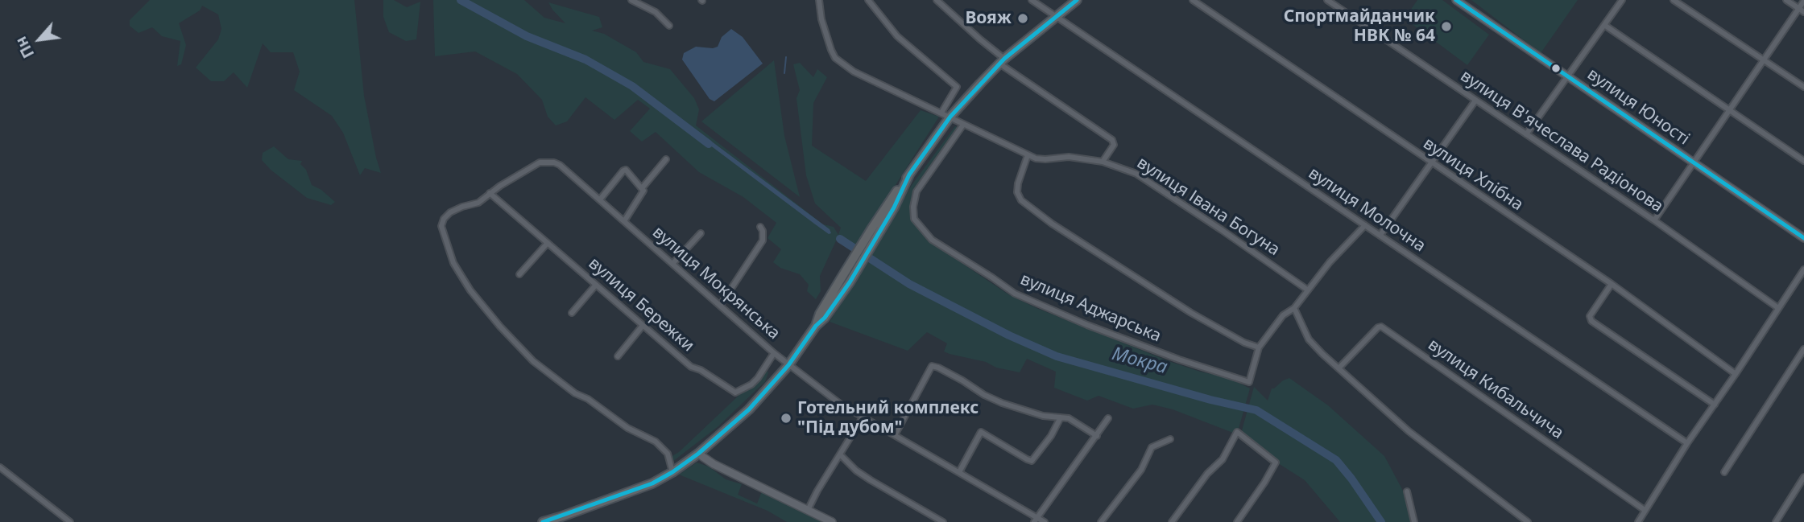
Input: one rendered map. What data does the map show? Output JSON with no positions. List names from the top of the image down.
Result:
{
  "streets": {
    "street": [
      "вулиця Юності",
      "вулиця В'ячеслава Радіонова",
      "вулиця Хлібна",
      "вулиця Івана Богуна",
      "вулиця Молочна",
      "вулиця Мокрянська",
      "вулиця Бережки",
      "вулиця Аджарська",
      "вулиця Кибальчича"
    ]
  },
  "crossings": [
    ["вулиця Івана Богуна", "вулиця Аджарська"],
    ["вулиця Мокрянська", "вулиця Бережки"]
  ],
  "water": ["Мокра"],
  "places": ["Вояж", "Спортмайданчик НВК № 64", "Готельний комплекс \"Під дубом\""],
  "north": "bottom left"
}
